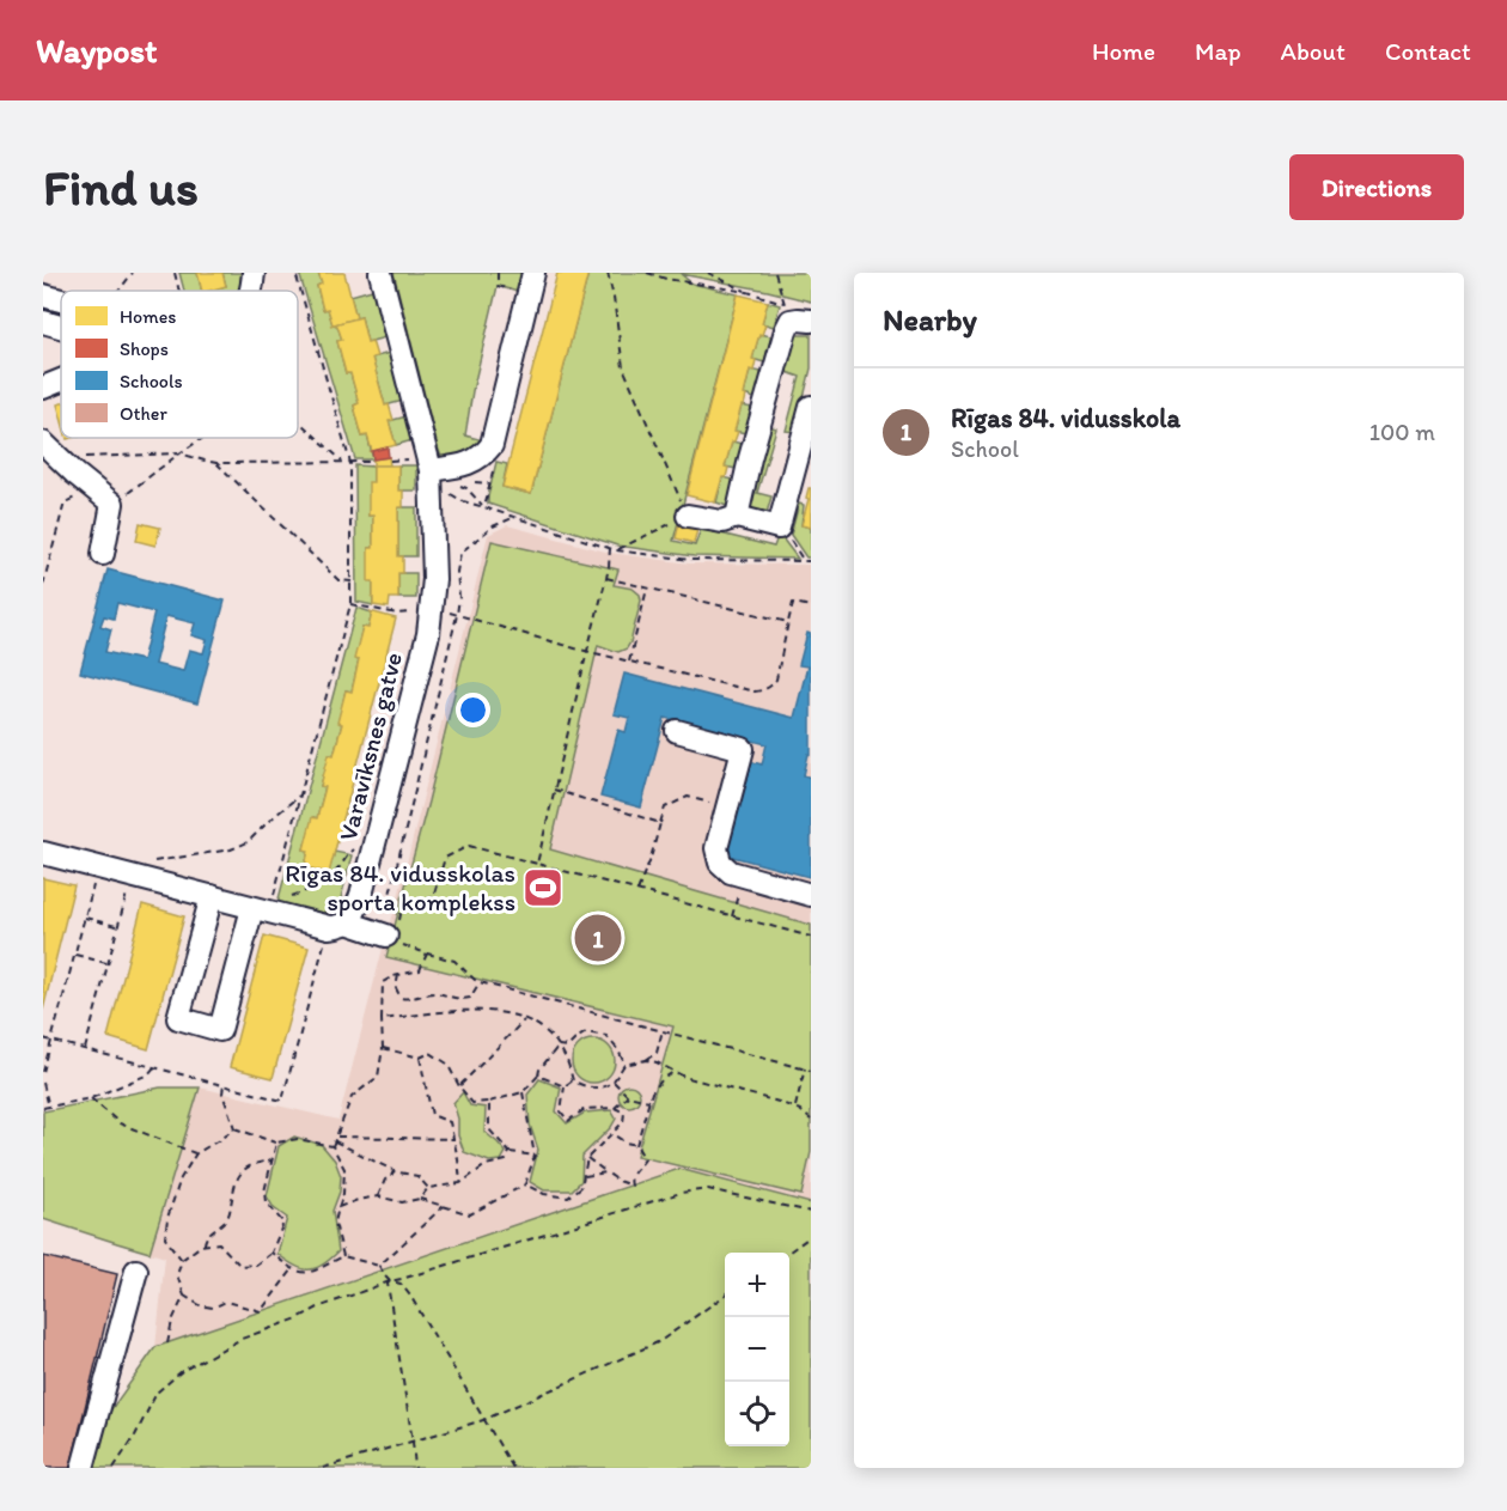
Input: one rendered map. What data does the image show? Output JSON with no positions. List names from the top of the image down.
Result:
{
  "streets": {
    "street": ["Varavīksnes gatve"]
  },
  "places": {
    "sports": ["Rīgas 84. vidusskolas sporta komplekss"]
  },
  "legend": [
    "Homes",
    "Shops",
    "Schools",
    "Other"
  ],
  "page": {
    "header": "Waypost",
    "nav": [
      "Home",
      "Map",
      "About",
      "Contact"
    ],
    "buttons": "Directions",
    "title": "Find us",
    "heading": "Nearby",
    "list": [
      {
        "mark": "1",
        "name": "Rīgas 84. vidusskola",
        "note": "School",
        "value": "100 m"
      }
    ],
    "pins": "1",
    "map_buttons": ["+", "−"]
  }
}
